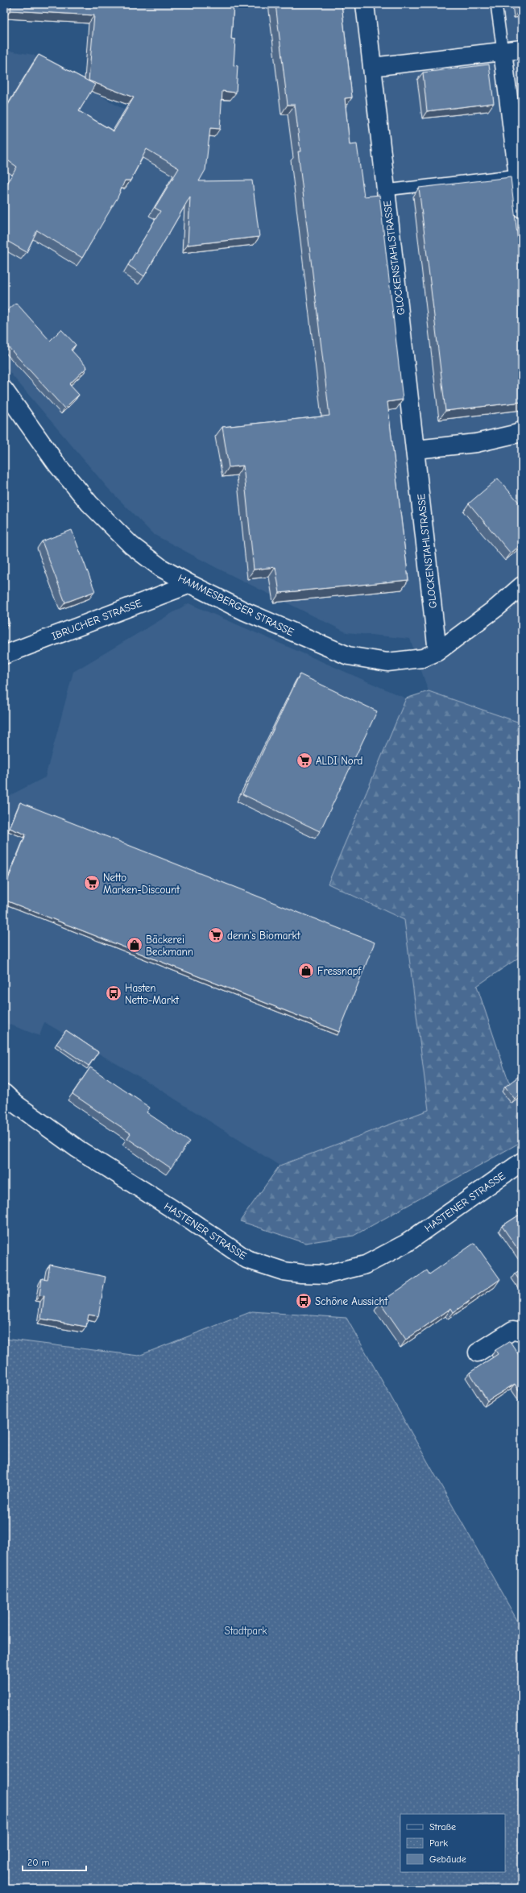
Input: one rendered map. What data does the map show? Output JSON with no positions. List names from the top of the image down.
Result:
{
  "streets": {
    "street": [
      "GLOCKENSTAHLSTRASSE",
      "HAMMESBERGER STRASSE",
      "IBRUCHER STRASSE",
      "HASTENER STRASSE"
    ]
  },
  "crossings": [
    ["GLOCKENSTAHLSTRASSE", "HAMMESBERGER STRASSE"],
    ["HAMMESBERGER STRASSE", "IBRUCHER STRASSE"]
  ],
  "parks": ["Stadtpark"],
  "places": {
    "supermarket": ["ALDI Nord", "Netto Marken-Discount", "denn's Biomarkt"],
    "shop": ["Bäckerei Beckmann", "Fressnapf"],
    "bus stop": ["Hasten Netto-Markt", "Schöne Aussicht"]
  },
  "legend": ["Straße", "Park", "Gebäude"],
  "scale_bar": "20 m"
}
